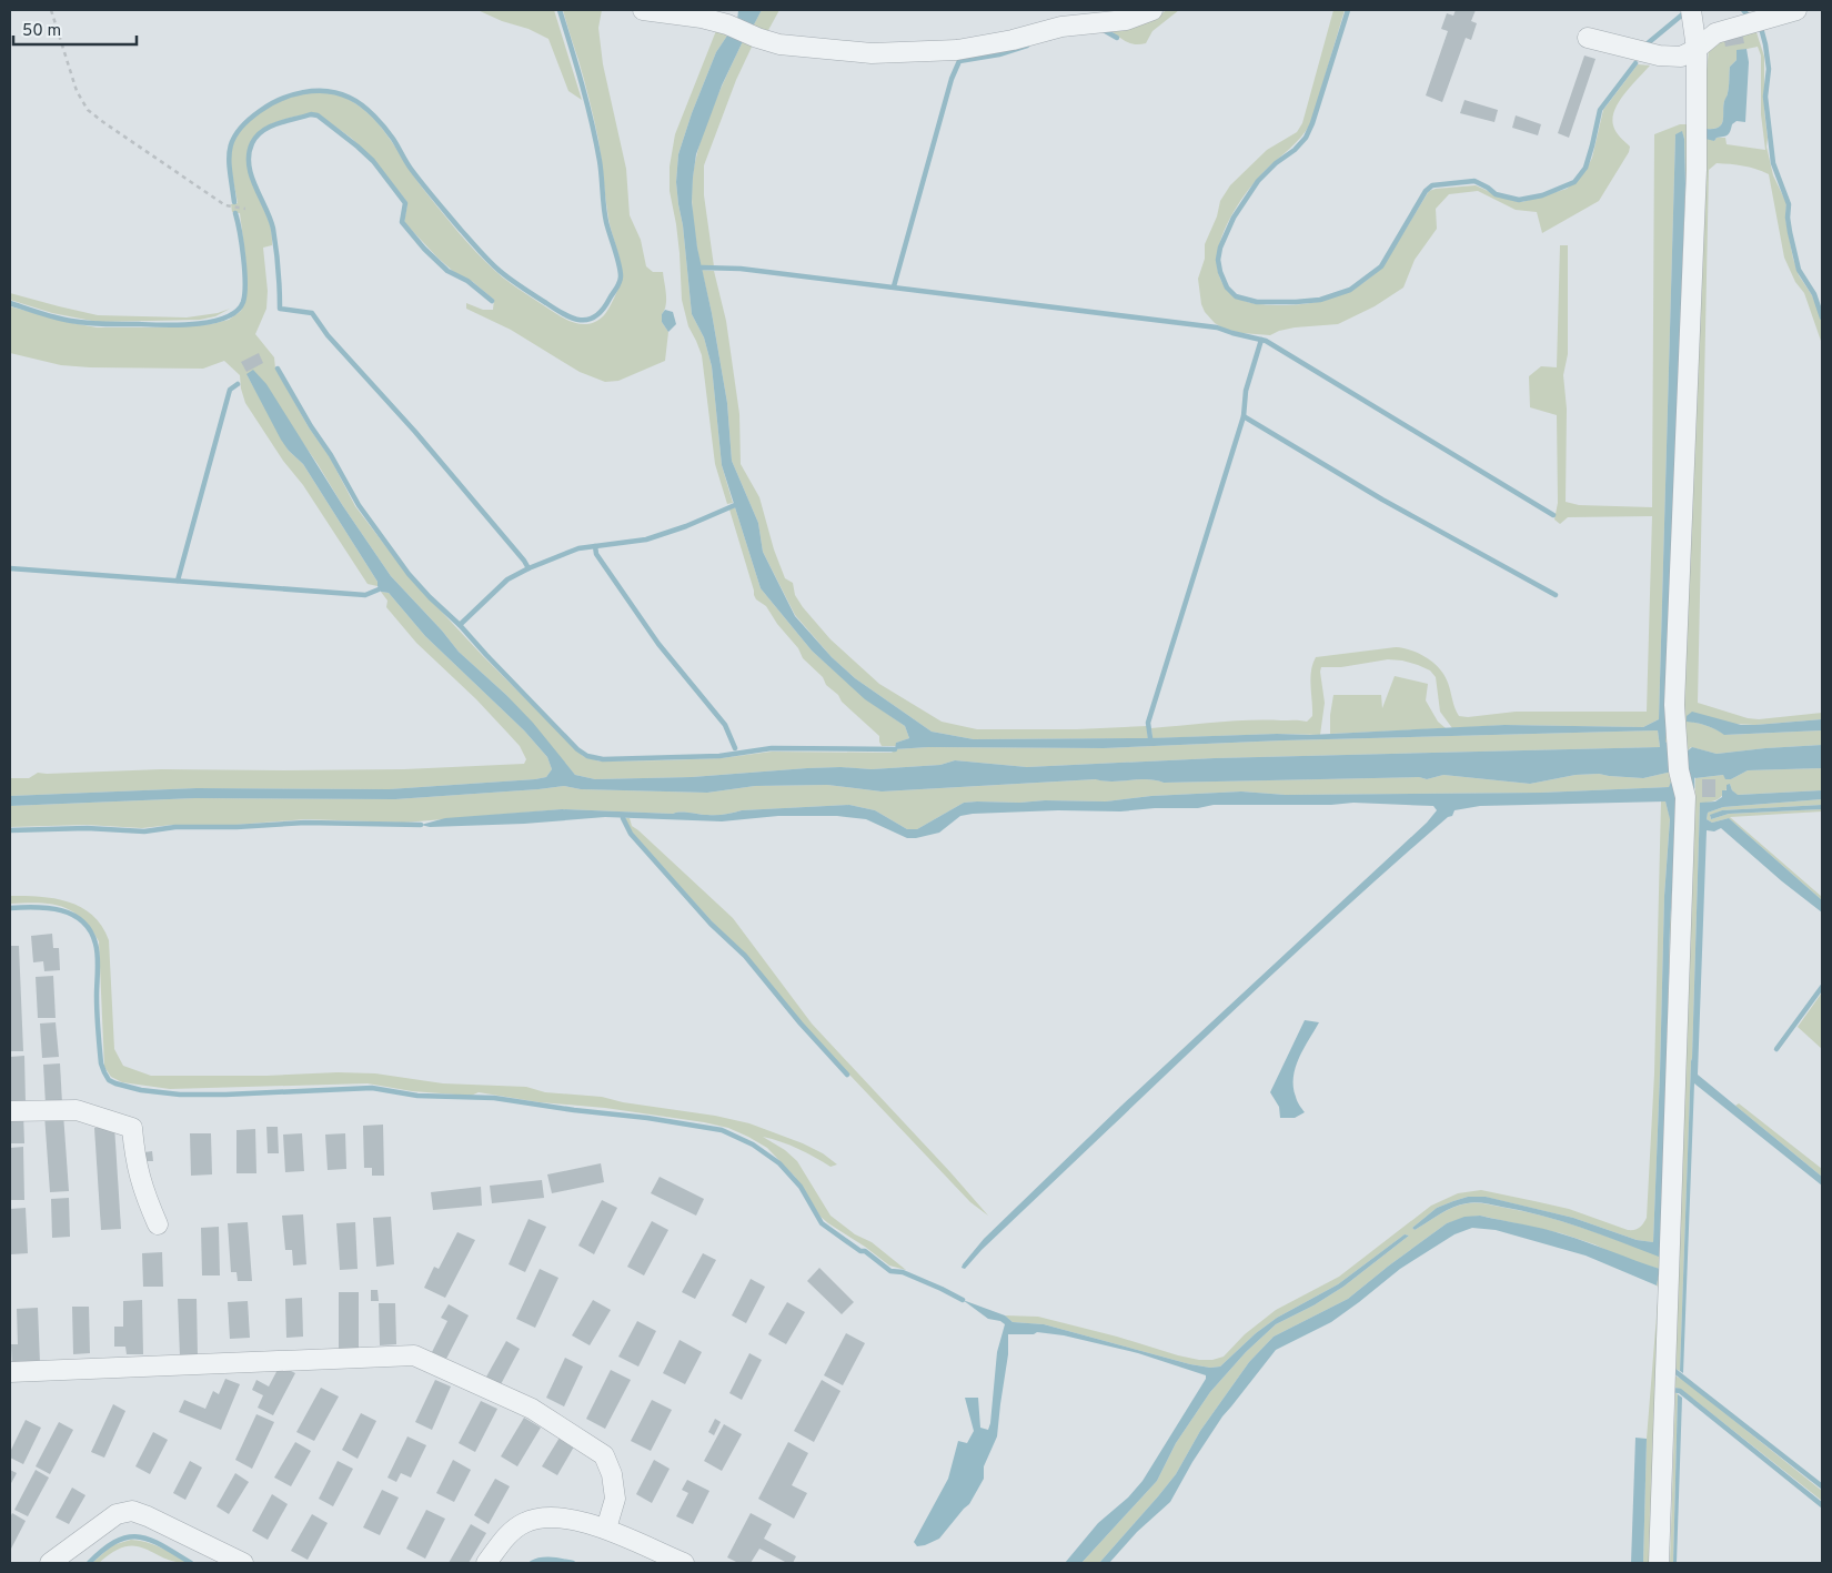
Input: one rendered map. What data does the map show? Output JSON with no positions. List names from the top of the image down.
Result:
{
  "scale_bar": "50 m"
}
